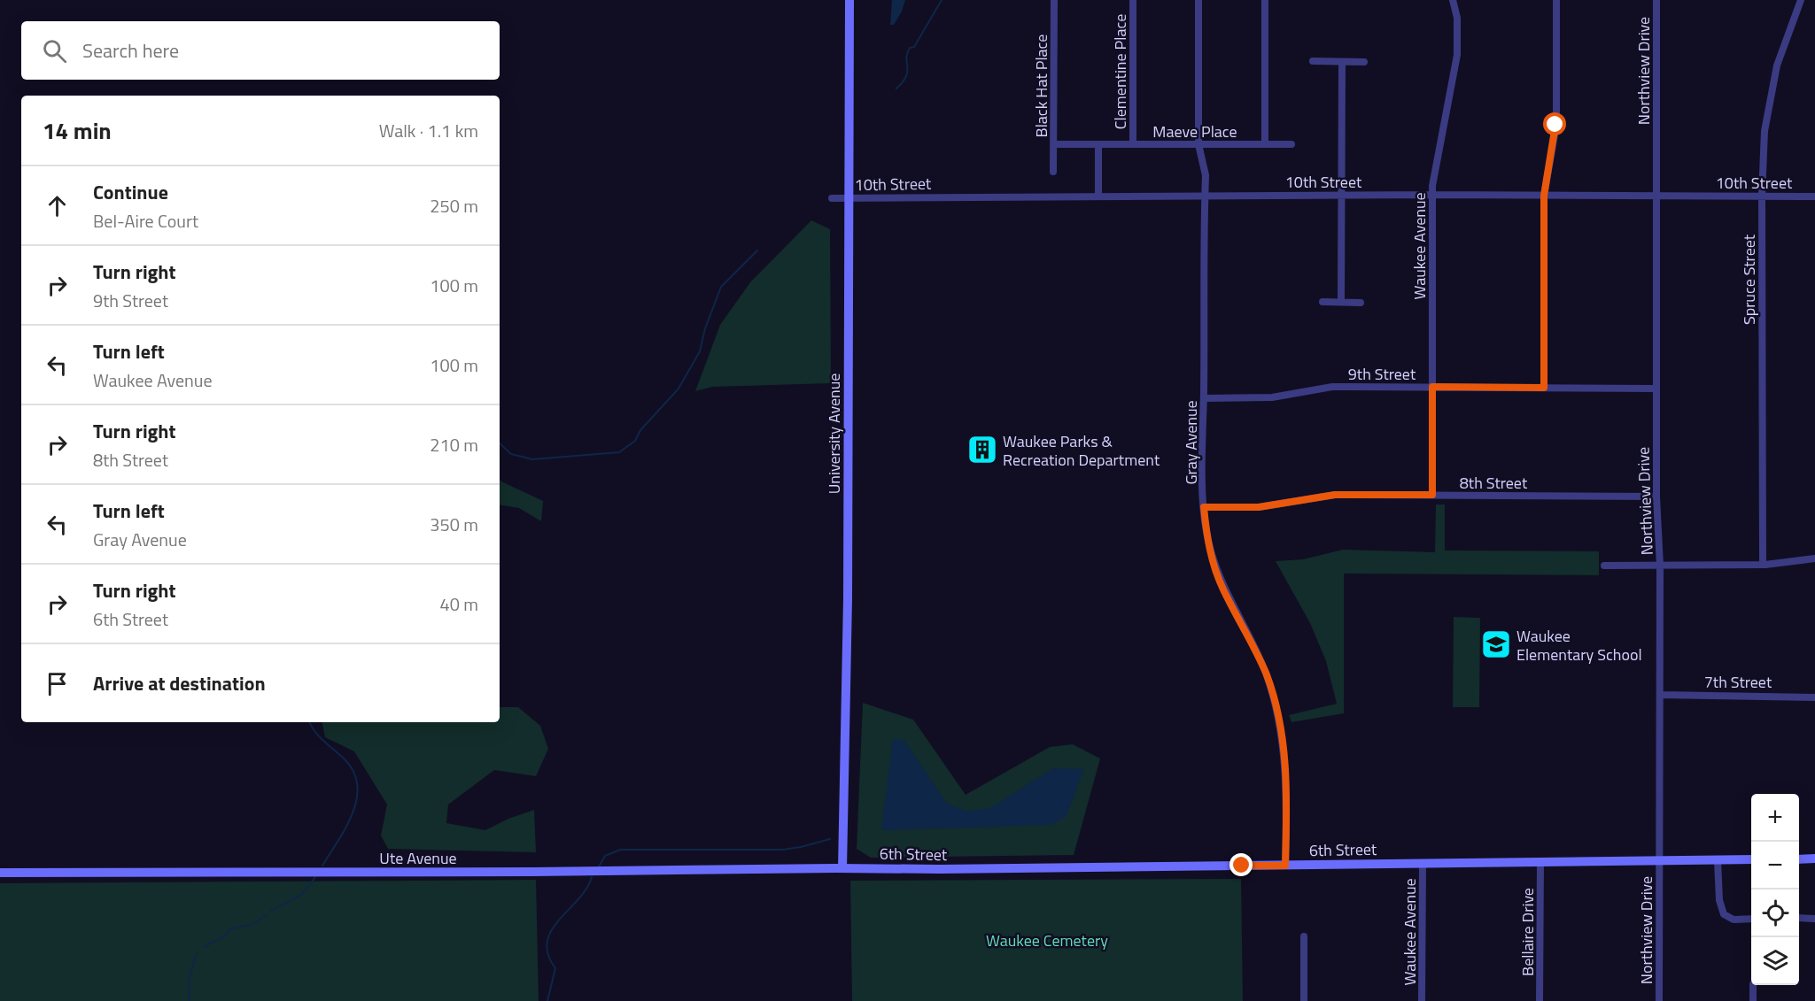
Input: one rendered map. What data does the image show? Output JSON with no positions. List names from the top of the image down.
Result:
{
  "streets": {
    "main road": ["University Avenue", "6th Street", "Ute Avenue"],
    "street": [
      "Northview Drive",
      "Clementine Place",
      "Black Hat Place",
      "Maeve Place",
      "10th Street",
      "Waukee Avenue",
      "Spruce Street",
      "9th Street",
      "Gray Avenue",
      "8th Street",
      "7th Street",
      "Bellaire Drive"
    ]
  },
  "crossings": [
    ["Northview Drive", "10th Street"],
    ["Northview Drive", "9th Street"],
    ["Northview Drive", "8th Street"],
    ["Northview Drive", "7th Street"],
    ["Northview Drive", "6th Street"],
    ["Clementine Place", "Maeve Place"],
    ["Black Hat Place", "Maeve Place"],
    ["Maeve Place", "Gray Avenue"],
    ["10th Street", "Waukee Avenue"],
    ["10th Street", "Spruce Street"],
    ["10th Street", "University Avenue"],
    ["10th Street", "Gray Avenue"],
    ["Waukee Avenue", "9th Street"],
    ["Waukee Avenue", "8th Street"],
    ["Waukee Avenue", "6th Street"],
    ["9th Street", "Gray Avenue"],
    ["University Avenue", "6th Street"],
    ["University Avenue", "Ute Avenue"],
    ["Gray Avenue", "8th Street"],
    ["Gray Avenue", "6th Street"],
    ["6th Street", "Ute Avenue"],
    ["6th Street", "Bellaire Drive"]
  ],
  "parks": ["Waukee Cemetery"],
  "places": {
    "building": ["Waukee Parks & Recreation Department"],
    "school or university": ["Waukee Elementary School"]
  },
  "page": {
    "search": "Search here",
    "heading": ["14 min", "Walk · 1.1 km"],
    "list": [
      ["Continue", "Bel-Aire Court", "250 m"],
      ["Turn right", "9th Street", "100 m"],
      ["Turn left", "Waukee Avenue", "100 m"],
      ["Turn right", "8th Street", "210 m"],
      ["Turn left", "Gray Avenue", "350 m"],
      ["Turn right", "6th Street", "40 m"],
      "Arrive at destination"
    ],
    "map_buttons": ["+", "−"]
  }
}
